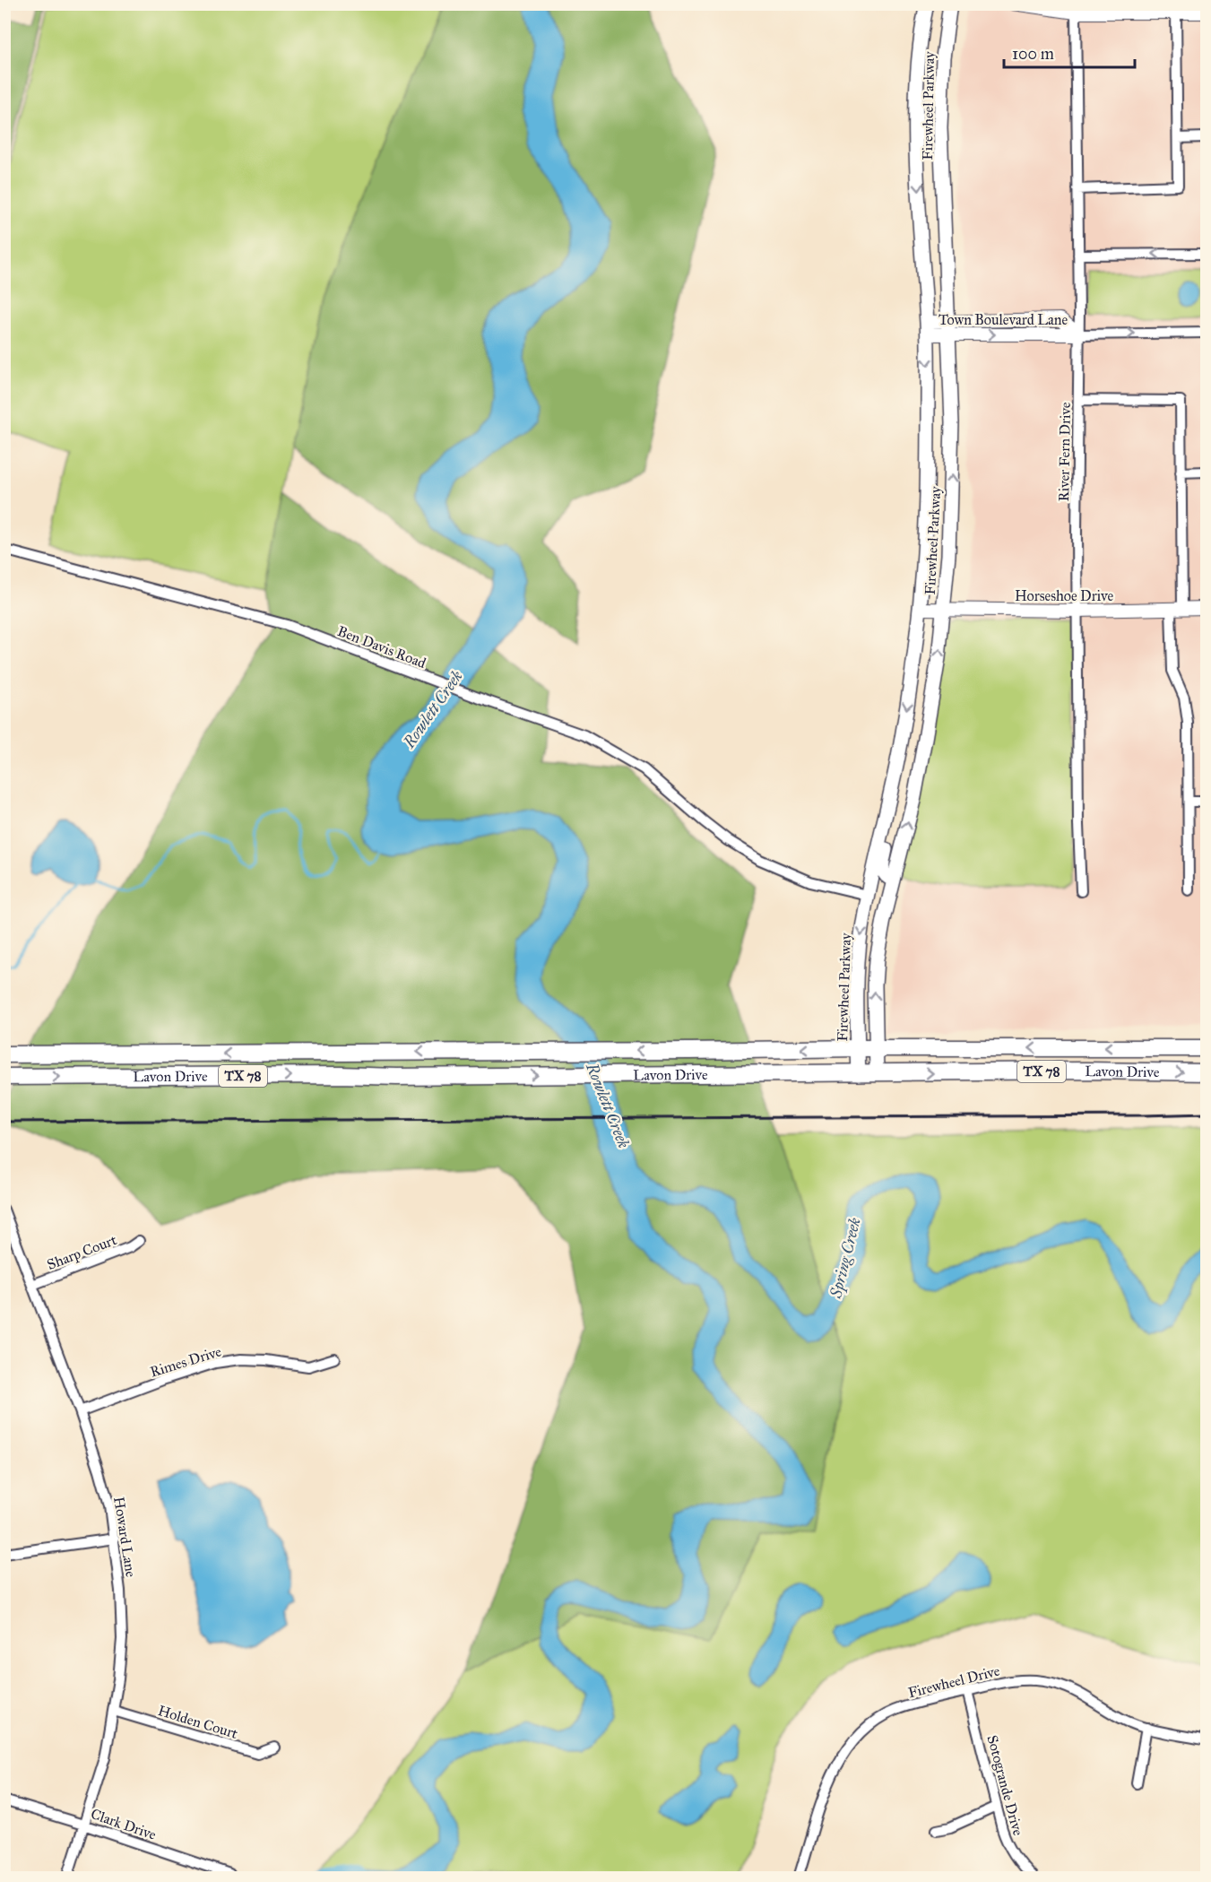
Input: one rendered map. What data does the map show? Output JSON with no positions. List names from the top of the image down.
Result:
{
  "streets": {
    "main road": ["Firewheel Parkway", "TX 78", "Lavon Drive"],
    "street": [
      "Town Boulevard Lane",
      "River Fern Drive",
      "Horseshoe Drive",
      "Ben Davis Road",
      "Sharp Court",
      "Rimes Drive",
      "Howard Lane",
      "Firewheel Drive",
      "Holden Court",
      "Sotogrande Drive",
      "Clark Drive"
    ]
  },
  "crossings": [
    ["Firewheel Parkway", "Town Boulevard Lane"],
    ["Firewheel Parkway", "Horseshoe Drive"],
    ["Firewheel Parkway", "Ben Davis Road"],
    ["Firewheel Parkway", "Lavon Drive"],
    ["Town Boulevard Lane", "River Fern Drive"],
    ["River Fern Drive", "Horseshoe Drive"],
    ["Sharp Court", "Howard Lane"],
    ["Rimes Drive", "Howard Lane"],
    ["Howard Lane", "Holden Court"],
    ["Howard Lane", "Clark Drive"],
    ["Firewheel Drive", "Sotogrande Drive"]
  ],
  "water": ["Rowlett Creek", "Spring Creek"],
  "scale_bar": "100 m"
}
